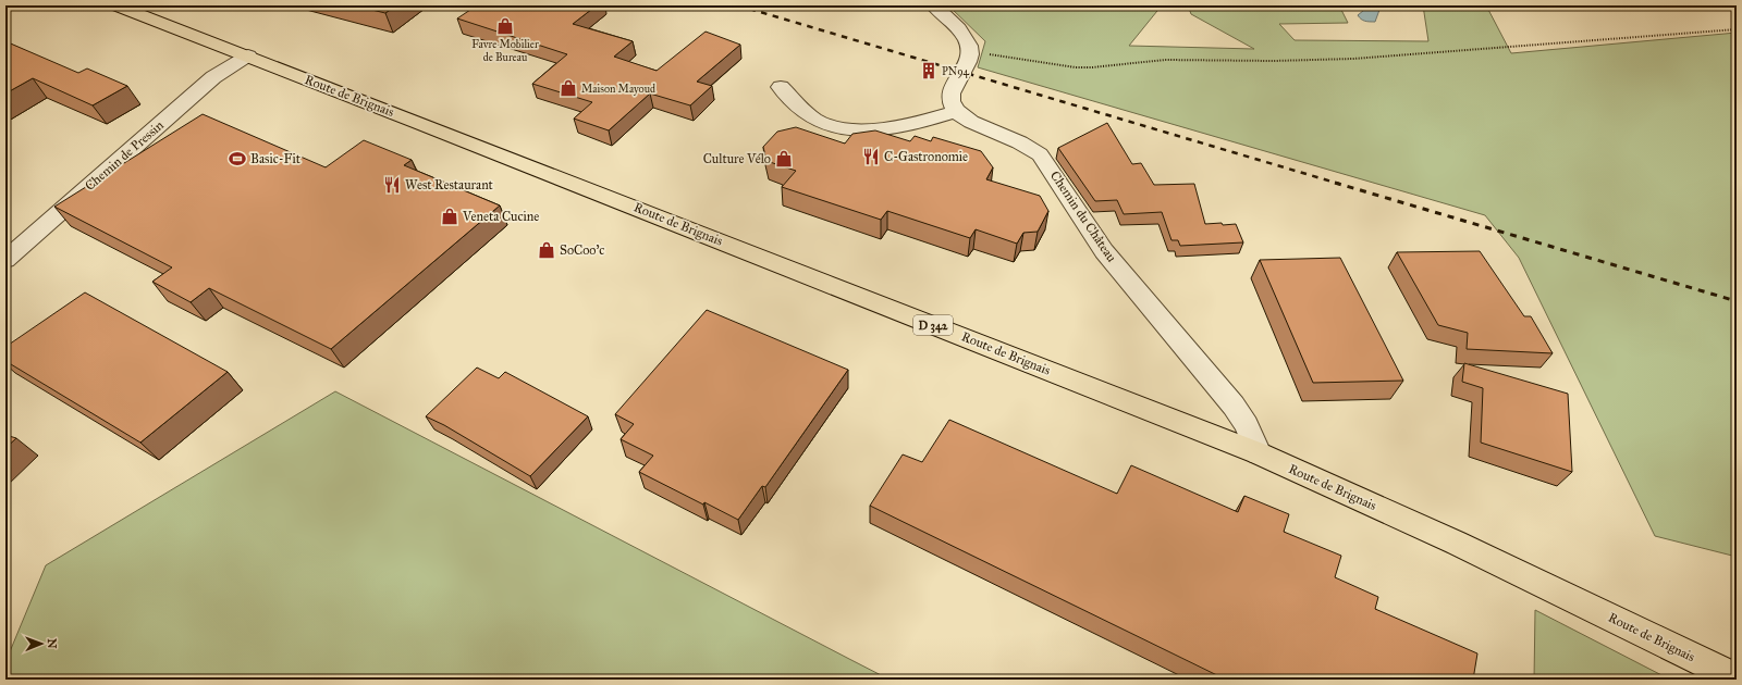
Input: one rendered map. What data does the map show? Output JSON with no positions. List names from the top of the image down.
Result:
{
  "streets": {
    "main road": ["Route de Brignais", "D 342"],
    "street": ["Chemin de Pressin", "Chemin du Château"]
  },
  "crossings": [
    ["Route de Brignais", "Chemin de Pressin"],
    ["Route de Brignais", "Chemin du Château"]
  ],
  "places": {
    "shop": [
      "Favre Mobilier de Bureau",
      "Maison Mayoud",
      "Culture Vélo",
      "Veneta Cucine",
      "SoCoo'c"
    ],
    "building": ["PN94"],
    "restaurant": ["C-Gastronomie", "West Restaurant"],
    "sports": ["Basic-Fit"]
  },
  "north": "right"
}
